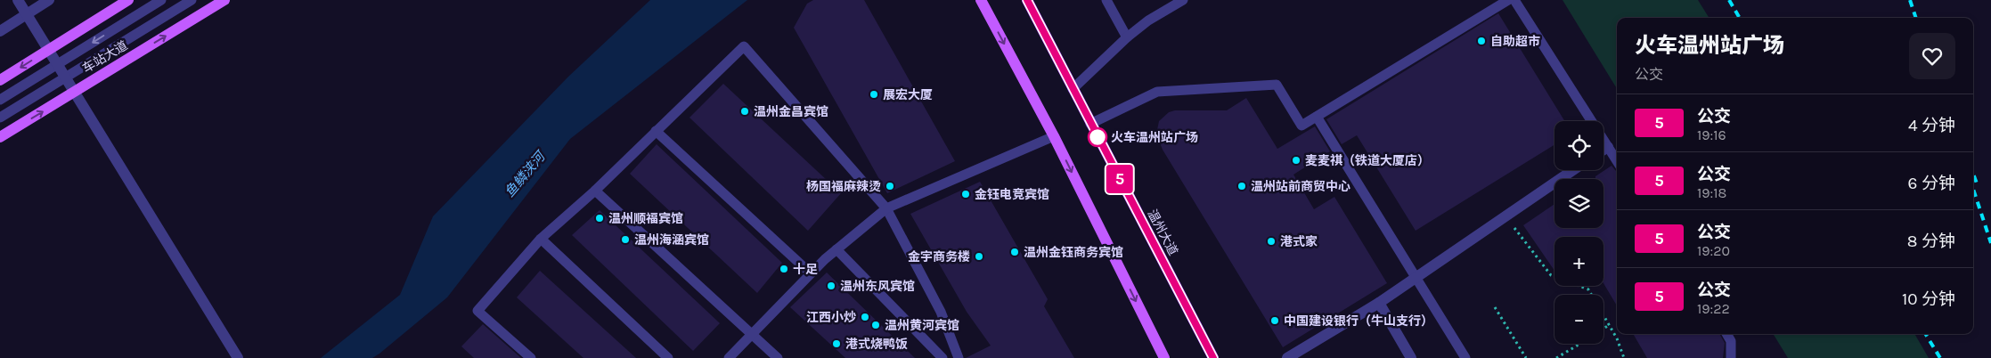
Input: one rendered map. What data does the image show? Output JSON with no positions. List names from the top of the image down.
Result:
{
  "streets": {
    "main road": ["车站大道", "温州大道"]
  },
  "water": ["鱼鳞浃河"],
  "places": [
    "自助超市",
    "展宏大厦",
    "温州金昌宾馆",
    "火车温州站广场",
    "麦麦祺（铁道大厦店）",
    "杨国福麻辣烫",
    "温州站前商贸中心",
    "金钰电竞宾馆",
    "温州顺福宾馆",
    "温州海涵宾馆",
    "港式家",
    "温州金钰商务宾馆",
    "金宇商务楼",
    "十足",
    "温州东风宾馆",
    "江西小炒",
    "中国建设银行（牛山支行）",
    "温州黄河宾馆",
    "港式烧鸭饭"
  ],
  "lines": ["bus line 5"],
  "page": {
    "on_map": "5",
    "heading": ["火车温州站广场", "公交"],
    "list": [
      {
        "mark": "5",
        "name": "公交",
        "note": "19:16",
        "value": "4 分钟"
      },
      {
        "mark": "5",
        "name": "公交",
        "note": "19:18",
        "value": "6 分钟"
      },
      {
        "mark": "5",
        "name": "公交",
        "note": "19:20",
        "value": "8 分钟"
      },
      {
        "mark": "5",
        "name": "公交",
        "note": "19:22",
        "value": "10 分钟"
      }
    ],
    "map_buttons": ["+", "−"]
  }
}
